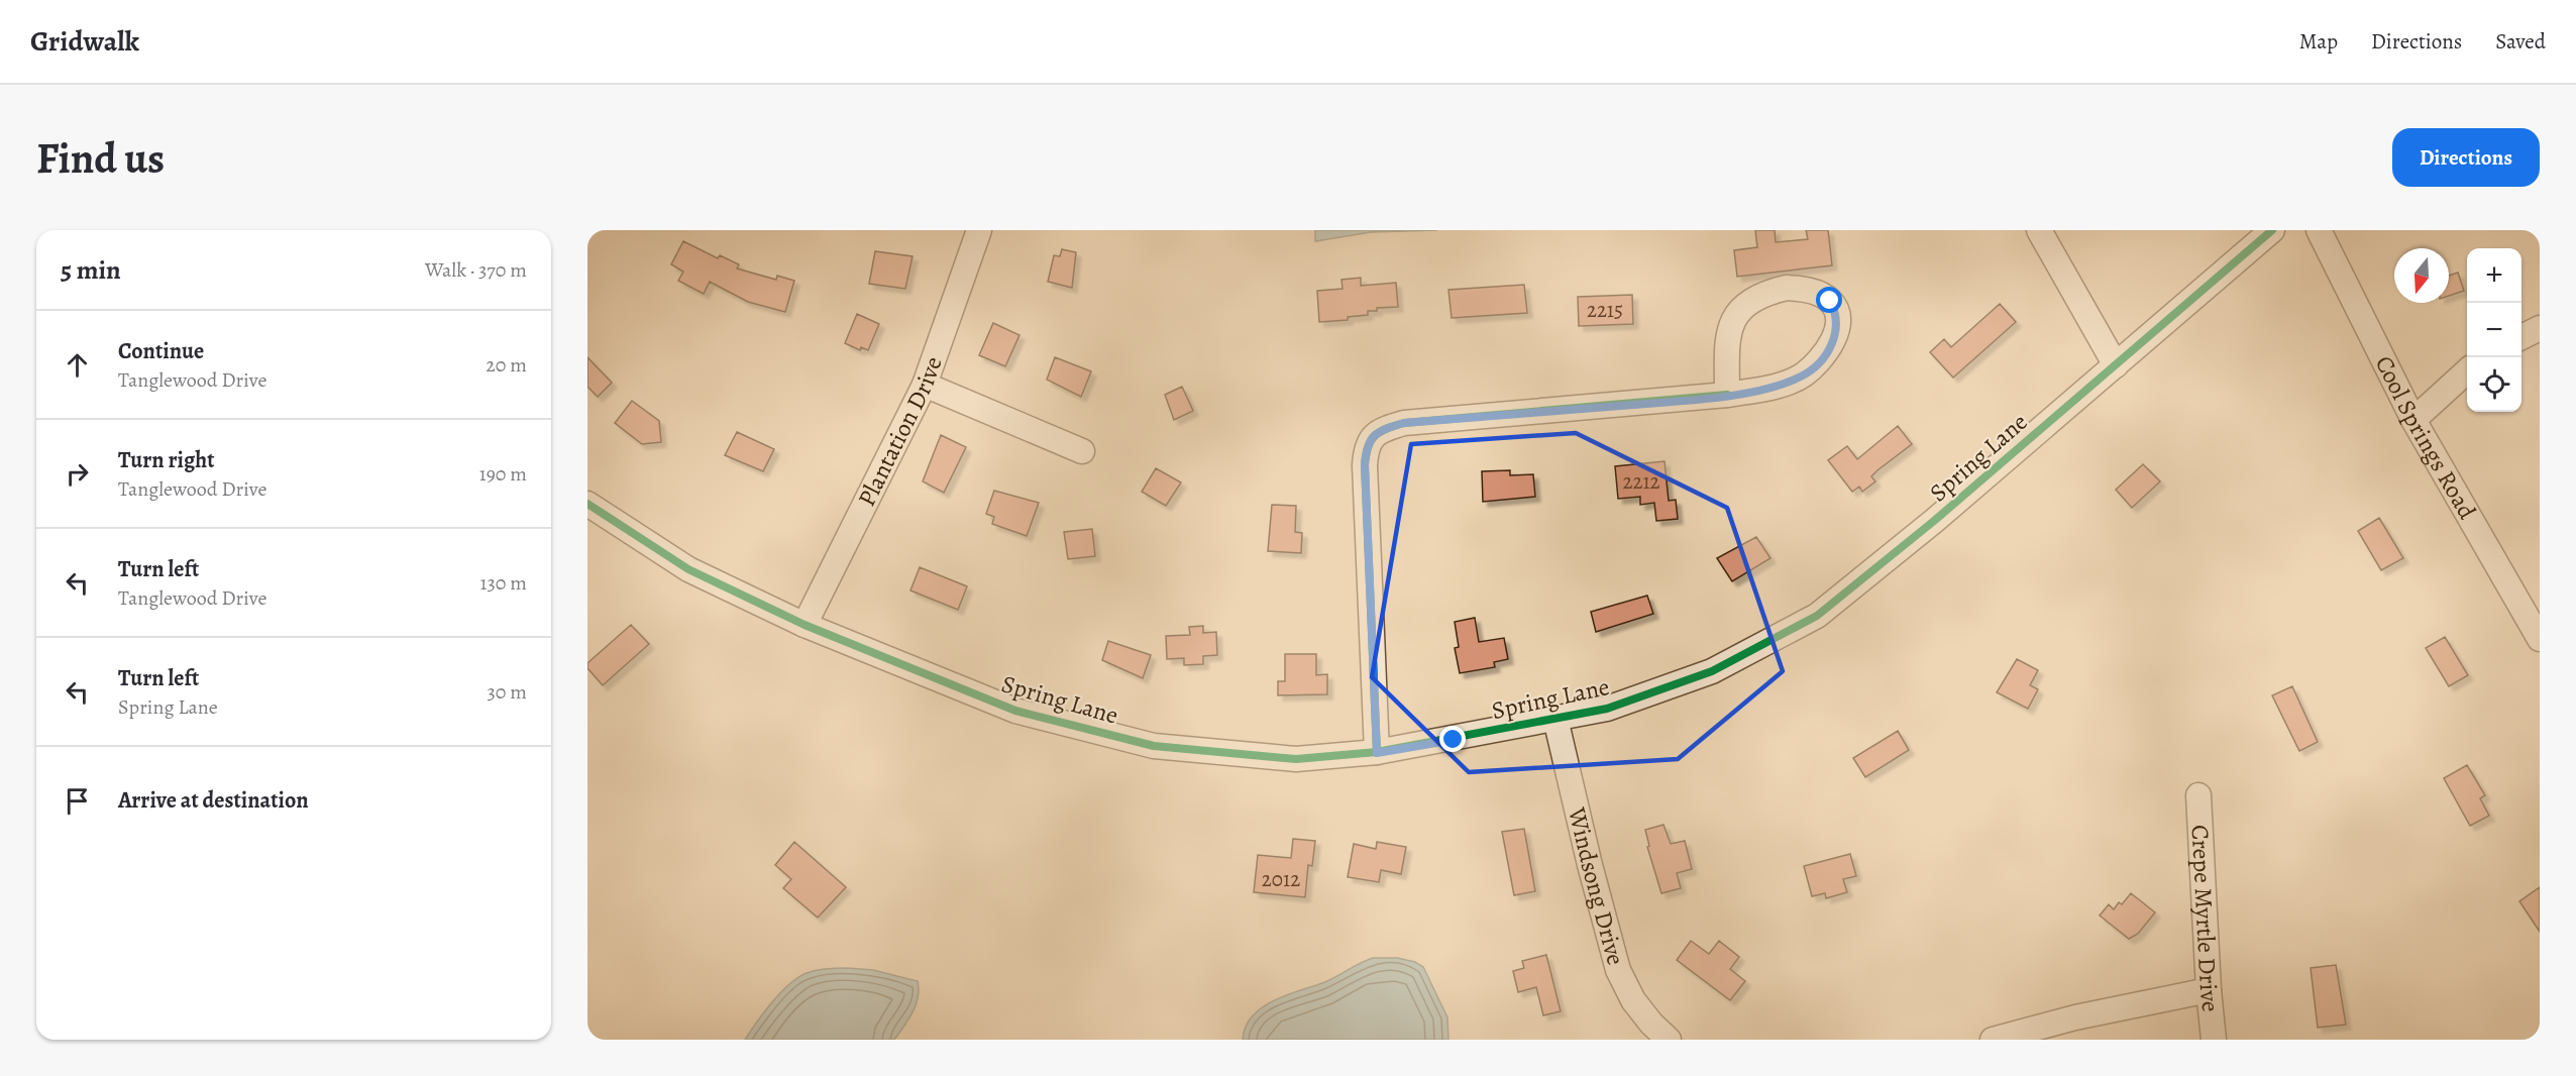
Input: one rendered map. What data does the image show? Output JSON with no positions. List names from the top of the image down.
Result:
{
  "streets": {
    "street": [
      "Plantation Drive",
      "Cool Springs Road",
      "Spring Lane",
      "Windsong Drive",
      "Crepe Myrtle Drive"
    ]
  },
  "crossings": [
    ["Plantation Drive", "Spring Lane"],
    ["Spring Lane", "Windsong Drive"]
  ],
  "house_numbers": ["2215", "2212", "2012"],
  "north": "bottom",
  "page": {
    "header": "Gridwalk",
    "nav": ["Map", "Directions", "Saved"],
    "buttons": "Directions",
    "title": "Find us",
    "heading": ["5 min", "Walk · 370 m"],
    "map_buttons": ["+", "−"],
    "list": [
      ["Continue", "Tanglewood Drive", "20 m"],
      ["Turn right", "Tanglewood Drive", "190 m"],
      ["Turn left", "Tanglewood Drive", "130 m"],
      ["Turn left", "Spring Lane", "30 m"],
      "Arrive at destination"
    ]
  }
}
